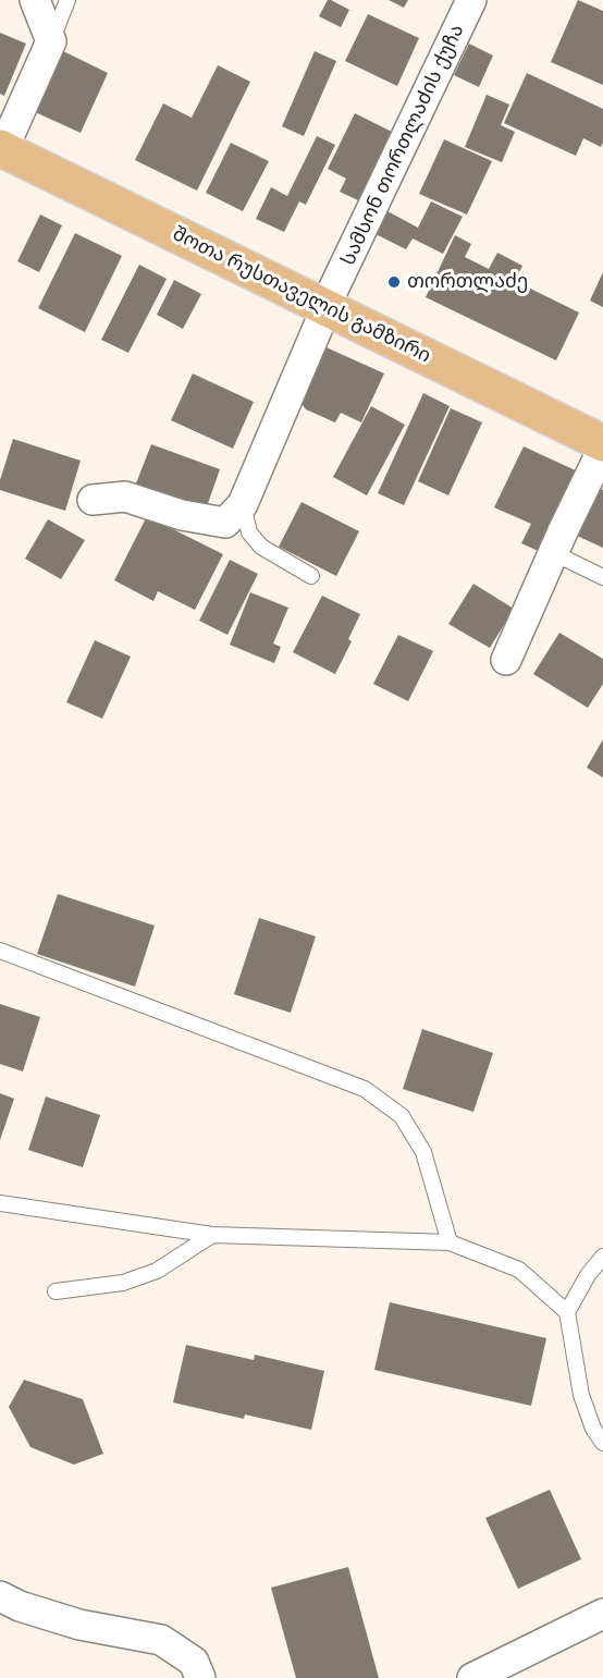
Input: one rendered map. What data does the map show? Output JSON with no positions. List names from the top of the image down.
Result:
{
  "streets": {
    "main road": ["შოთა რუსთაველის გამზირი"],
    "street": ["სამსონ თორთლაძის ქუჩა"]
  },
  "crossings": [
    ["სამსონ თორთლაძის ქუჩა", "შოთა რუსთაველის გამზირი"]
  ],
  "places": ["თორთლაძე"]
}
